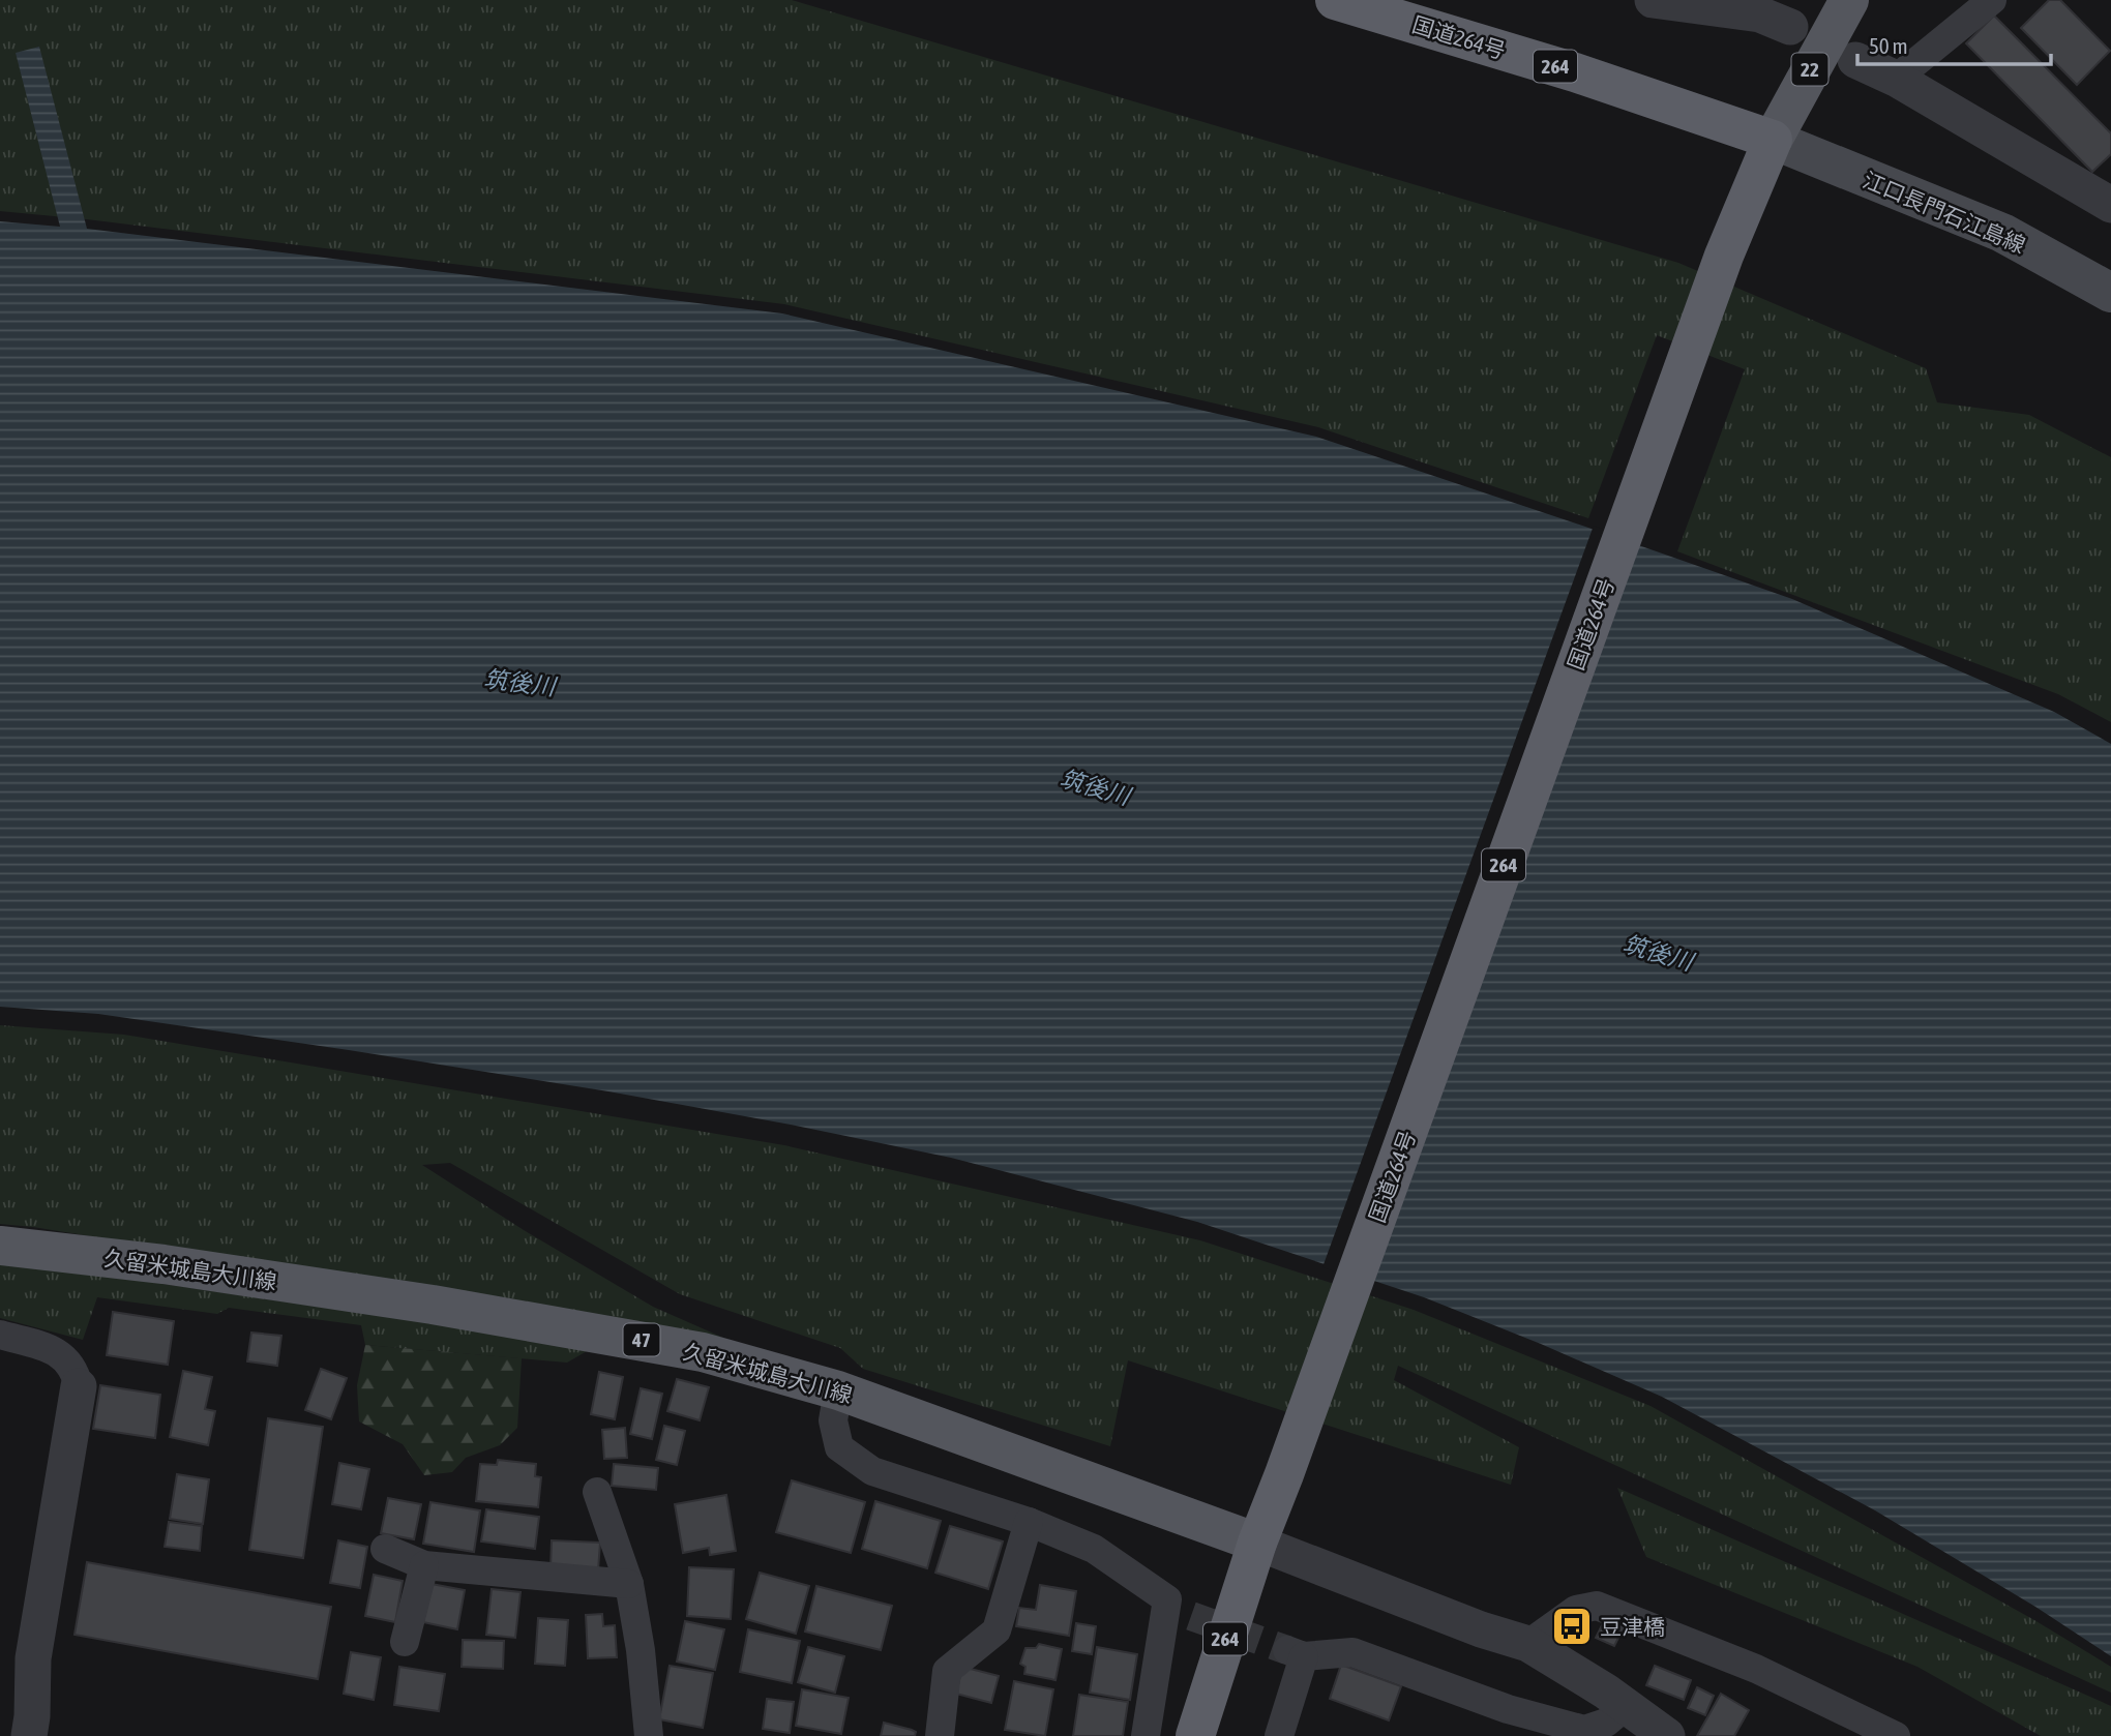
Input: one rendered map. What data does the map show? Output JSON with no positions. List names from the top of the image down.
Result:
{
  "streets": {
    "highway": ["国道264号", "264"],
    "main road": [
      "22",
      "江口長門石江島線",
      "久留米城島大川線",
      "47"
    ]
  },
  "crossings": [
    ["国道264号", "264"],
    ["国道264号", "22"],
    ["国道264号", "江口長門石江島線"],
    ["国道264号", "久留米城島大川線"],
    ["264", "久留米城島大川線"],
    ["22", "江口長門石江島線"]
  ],
  "water": ["筑後川"],
  "places": {
    "bus stop": ["豆津橋"]
  },
  "scale_bar": "50 m"
}
